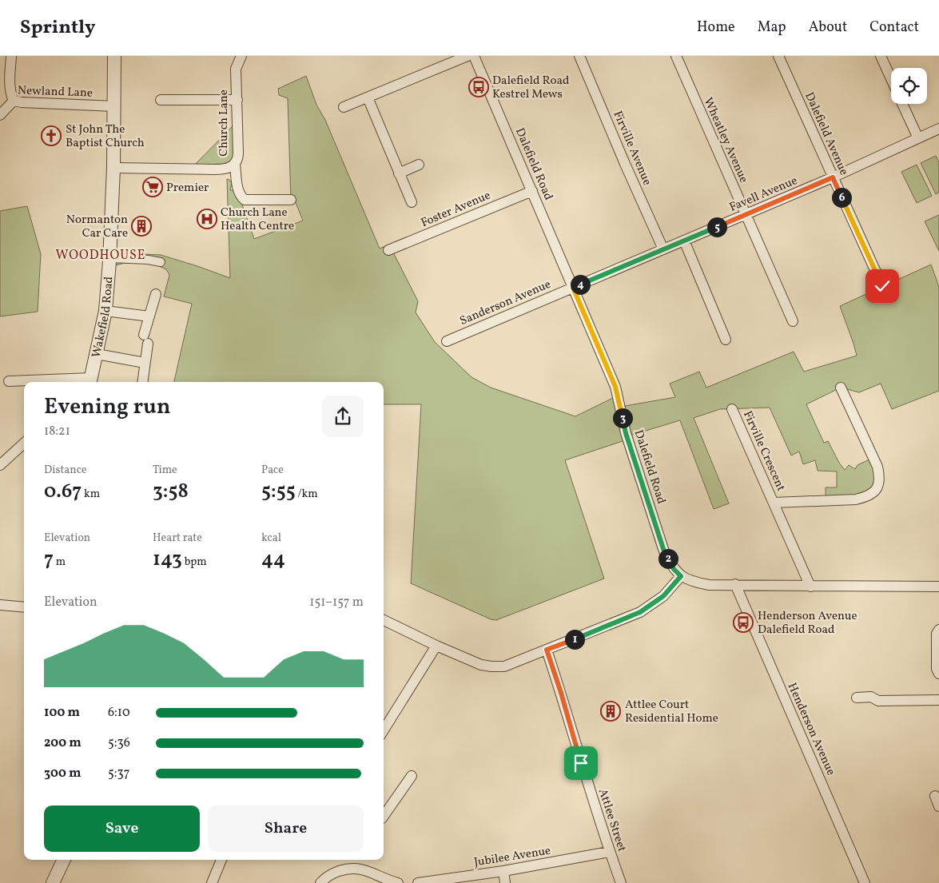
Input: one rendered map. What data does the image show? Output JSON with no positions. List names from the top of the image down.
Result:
{
  "streets": {
    "street": [
      "Newland Lane",
      "Church Lane",
      "Dalefield Avenue",
      "Wheatley Avenue",
      "Firville Avenue",
      "Dalefield Road",
      "Favell Avenue",
      "Foster Avenue",
      "Sanderson Avenue",
      "Wakefield Road",
      "Firville Crescent",
      "Henderson Avenue",
      "Attlee Street",
      "Jubilee Avenue"
    ]
  },
  "crossings": [
    ["Newland Lane", "Wakefield Road"],
    ["Church Lane", "Wakefield Road"],
    ["Dalefield Avenue", "Favell Avenue"],
    ["Wheatley Avenue", "Favell Avenue"],
    ["Firville Avenue", "Favell Avenue"],
    ["Dalefield Road", "Favell Avenue"],
    ["Dalefield Road", "Foster Avenue"],
    ["Dalefield Road", "Sanderson Avenue"],
    ["Favell Avenue", "Sanderson Avenue"],
    ["Attlee Street", "Jubilee Avenue"]
  ],
  "districts": ["WOODHOUSE"],
  "places": {
    "bus stop": ["Dalefield Road Kestrel Mews", "Henderson Avenue Dalefield Road"],
    "church": ["St John The Baptist Church"],
    "supermarket": ["Premier"],
    "hospital": ["Church Lane Health Centre"],
    "building": ["Normanton Car Care", "Attlee Court Residential Home"]
  },
  "page": {
    "header": "Sprintly",
    "nav": [
      "Home",
      "Map",
      "About",
      "Contact"
    ],
    "pins": [
      "6",
      "5",
      "4",
      "3",
      "2",
      "1"
    ],
    "heading": ["Evening run", "18:21"],
    "stats": [
      ["Distance", "0.67 km"],
      ["Time", "3:58"],
      ["Pace", "5:55 /km"],
      ["Elevation", "7 m"],
      ["Heart rate", "143 bpm"],
      ["kcal", "44"]
    ],
    "chart": ["Elevation", "151–157 m"],
    "list": [
      {
        "name": "100 m",
        "note": "6:10"
      },
      {
        "name": "200 m",
        "note": "5:36"
      },
      {
        "name": "300 m",
        "note": "5:37"
      }
    ],
    "buttons": ["Save", "Share"]
  }
}
